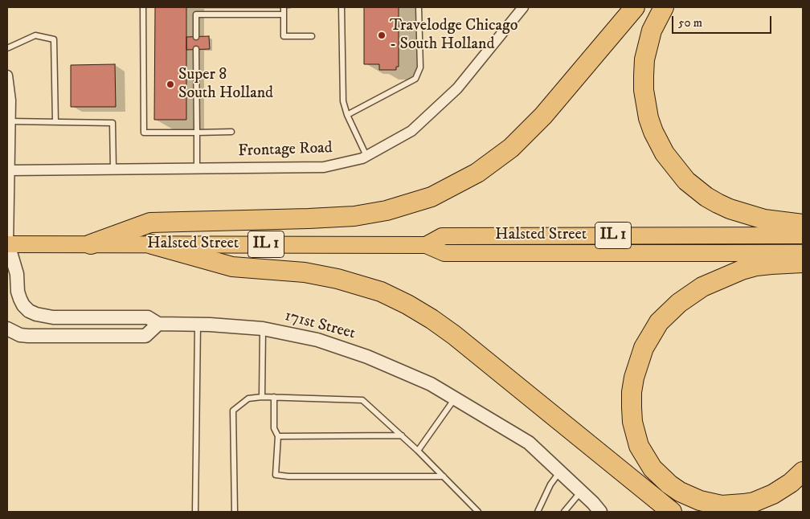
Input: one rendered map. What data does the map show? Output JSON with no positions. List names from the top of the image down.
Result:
{
  "streets": {
    "main road": ["Halsted Street", "IL 1"],
    "street": ["Frontage Road", "171st Street"]
  },
  "crossings": [
    ["Halsted Street", "171st Street"]
  ],
  "places": ["Travelodge Chicago - South Holland", "Super 8 South Holland"],
  "scale_bar": "50 m"
}
